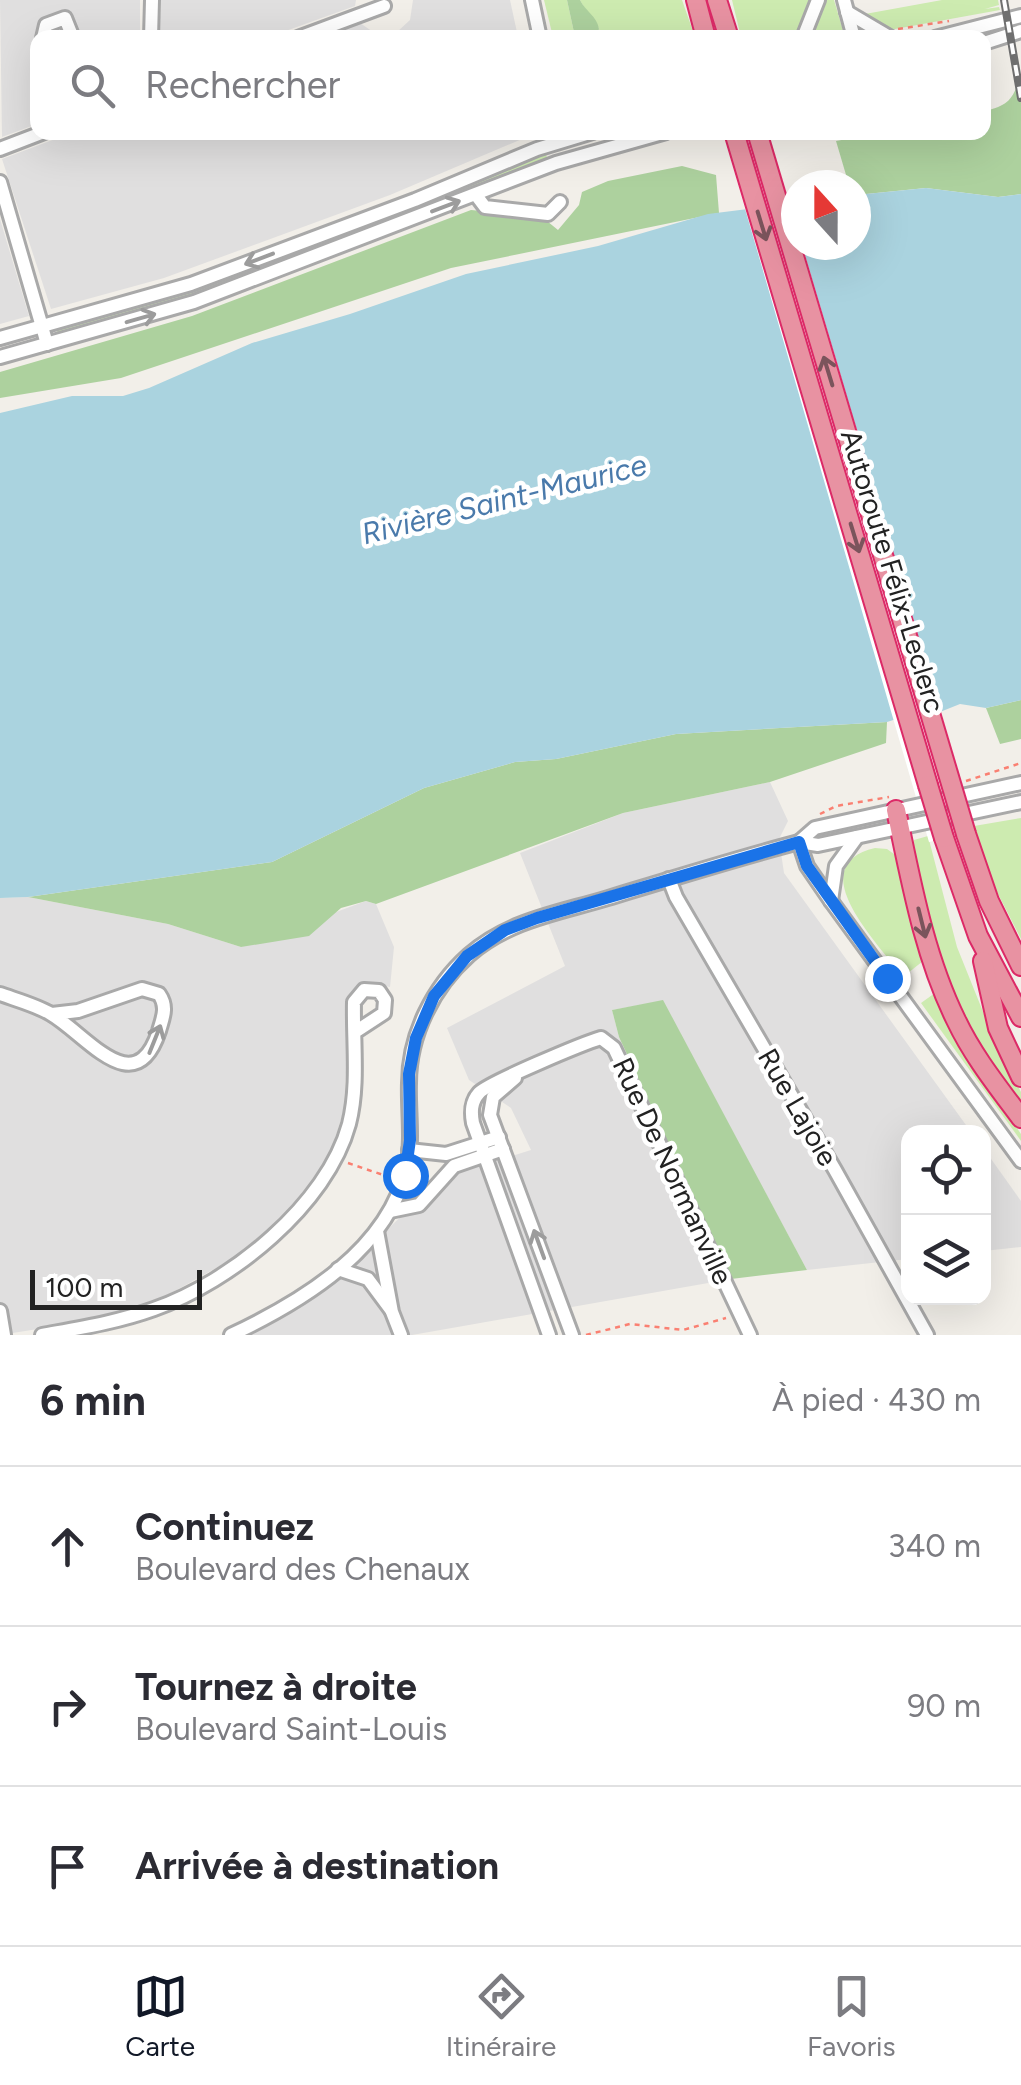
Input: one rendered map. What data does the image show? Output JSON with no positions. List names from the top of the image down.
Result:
{
  "streets": {
    "highway": ["Autoroute Félix-Leclerc"],
    "street": ["Rue Lajoie", "Rue De Normanville"]
  },
  "water": ["Rivière Saint-Maurice"],
  "scale_bar": "100 m",
  "north": "top",
  "page": {
    "search": "Rechercher",
    "scale": "100 m",
    "heading": ["6 min", "À pied · 430 m"],
    "list": [
      ["Continuez", "Boulevard des Chenaux", "340 m"],
      ["Tournez à droite", "Boulevard Saint-Louis", "90 m"],
      "Arrivée à destination"
    ],
    "nav": ["Carte", "Itinéraire", "Favoris"]
  }
}
